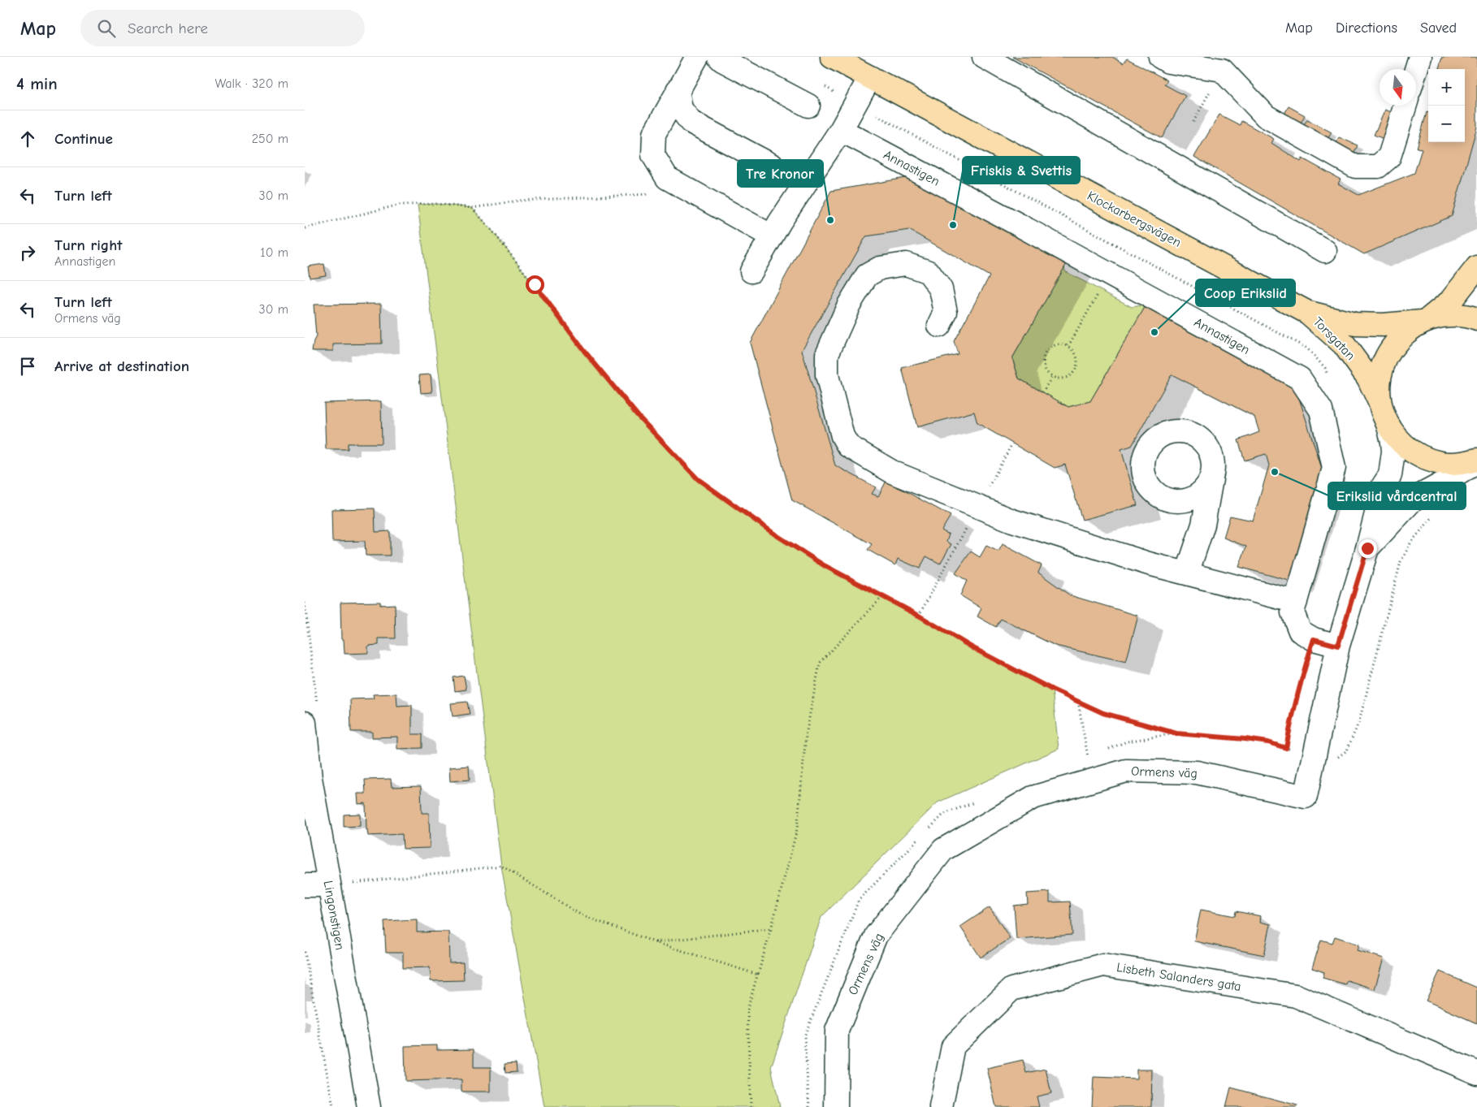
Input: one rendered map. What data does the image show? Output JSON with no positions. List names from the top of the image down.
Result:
{
  "streets": {
    "main road": ["Klockarbergsvägen", "Torsgatan"],
    "street": [
      "Annastigen",
      "Ormens väg",
      "Lingonstigen",
      "Lisbeth Salanders gata"
    ]
  },
  "crossings": [
    ["Annastigen", "Ormens väg"],
    ["Klockarbergsvägen", "Torsgatan"]
  ],
  "places": [
    "Tre Kronor",
    "Friskis & Svettis",
    "Coop Erikslid",
    "Erikslid vårdcentral"
  ],
  "north": "bottom",
  "page": {
    "header": "Map",
    "search": "Search here",
    "nav": ["Map", "Directions", "Saved"],
    "heading": ["4 min", "Walk · 320 m"],
    "map_buttons": ["+", "−"],
    "list": [
      ["Continue", "250 m"],
      ["Turn left", "30 m"],
      ["Turn right", "Annastigen", "10 m"],
      ["Turn left", "Ormens väg", "30 m"],
      "Arrive at destination"
    ]
  }
}
